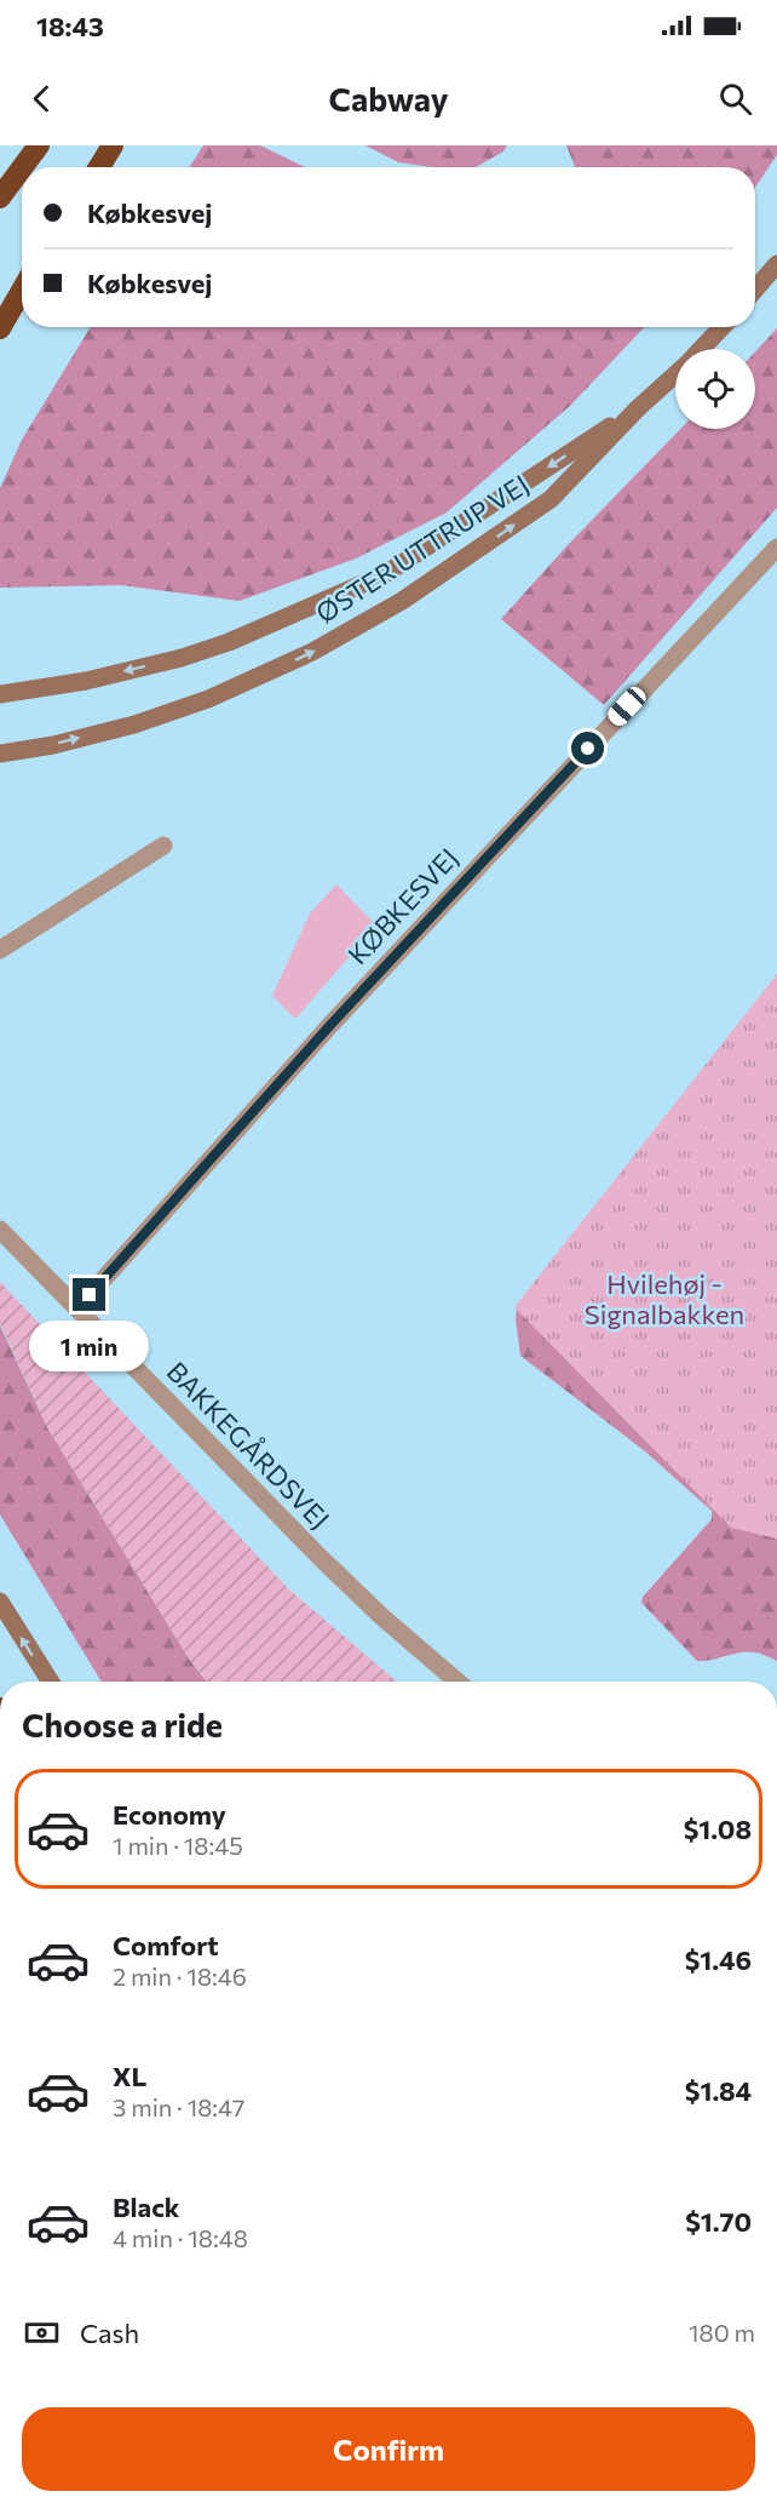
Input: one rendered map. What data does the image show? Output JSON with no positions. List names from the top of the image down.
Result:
{
  "streets": {
    "street": ["ØSTER UTTRUP VEJ", "KØBKESVEJ", "BAKKEGÅRDSVEJ"]
  },
  "crossings": [
    ["KØBKESVEJ", "BAKKEGÅRDSVEJ"]
  ],
  "parks": ["Hvilehøj - Signalbakken"],
  "page": {
    "status": "18:43",
    "header": "Cabway",
    "banner": ["Købkesvej", "Købkesvej"],
    "bubble": "1 min",
    "heading": "Choose a ride",
    "list": [
      {
        "name": "Economy",
        "note": "1 min · 18:45",
        "value": "$1.08"
      },
      {
        "name": "Comfort",
        "note": "2 min · 18:46",
        "value": "$1.46"
      },
      {
        "name": "XL",
        "note": "3 min · 18:47",
        "value": "$1.84"
      },
      {
        "name": "Black",
        "note": "4 min · 18:48",
        "value": "$1.70"
      }
    ],
    "pay": ["Cash", "180 m"],
    "buttons": "Confirm"
  }
}
